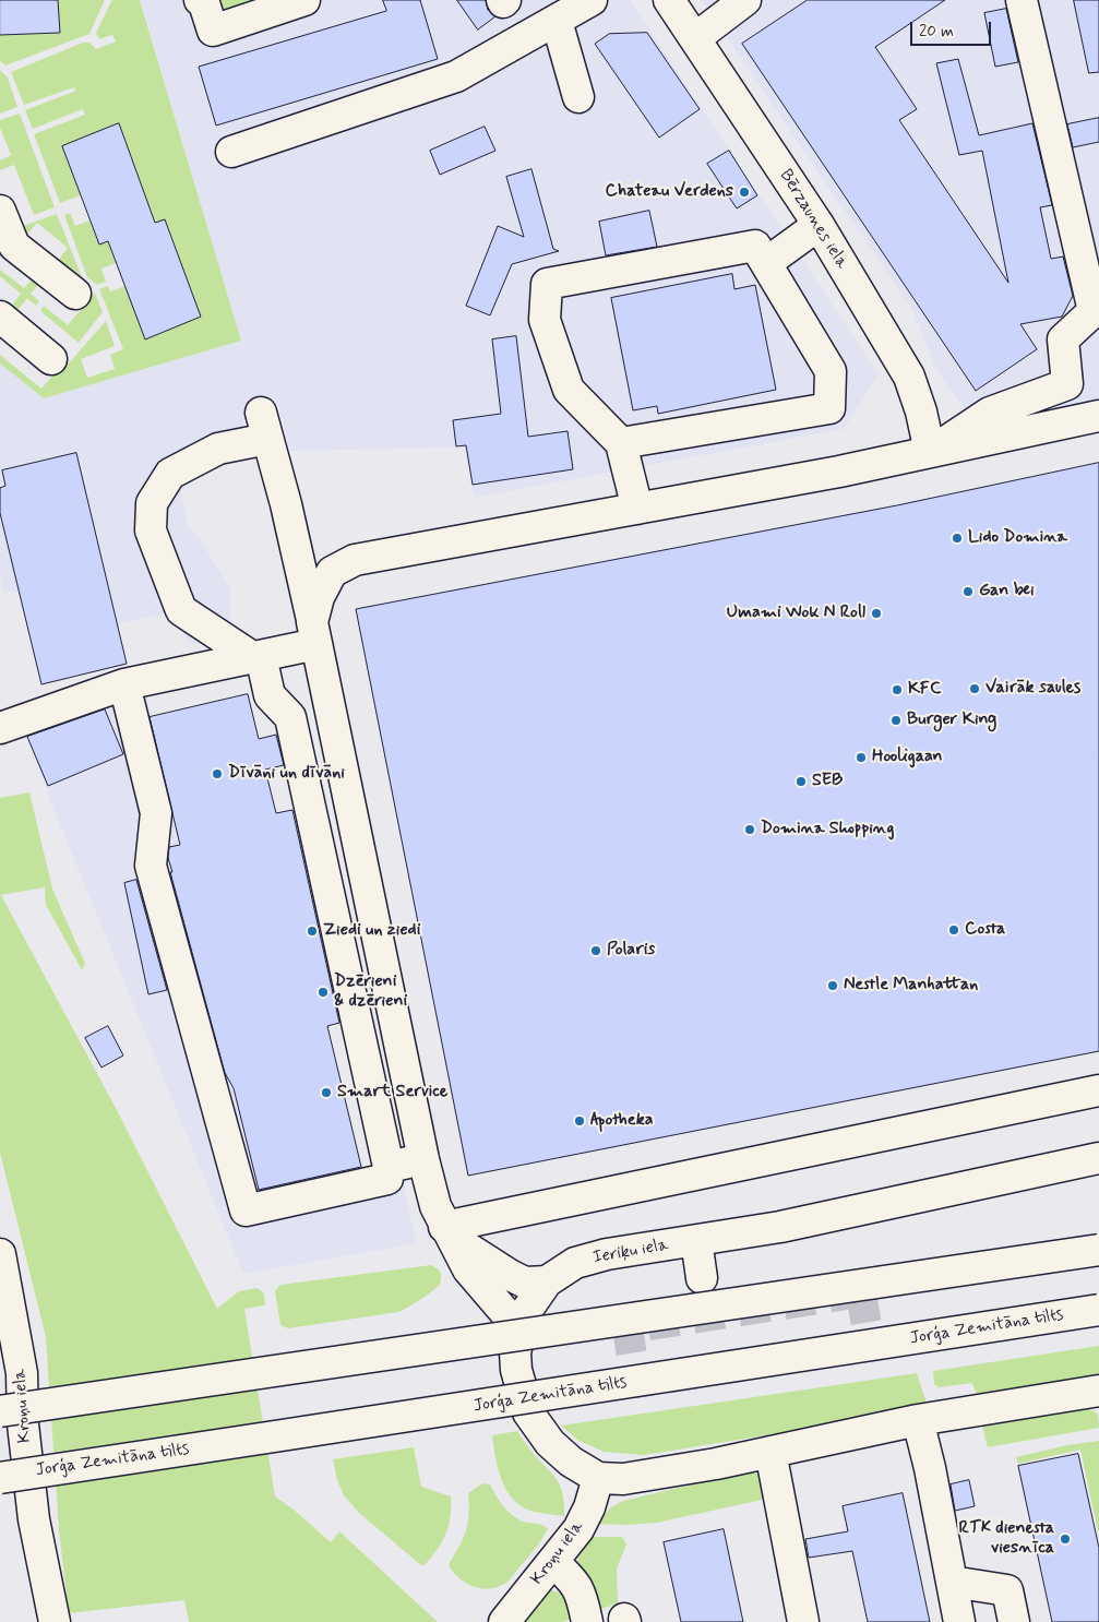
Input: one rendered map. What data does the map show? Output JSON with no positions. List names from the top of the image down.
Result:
{
  "streets": {
    "street": [
      "Bērzaunes iela",
      "Ieriķu iela",
      "Jorģa Zemitāna tilts",
      "Kroņu iela"
    ]
  },
  "crossings": [
    ["Ieriķu iela", "Kroņu iela"]
  ],
  "places": [
    "Chateau Verdens",
    "Lido Domina",
    "Gan bei",
    "Umami Wok N Roll",
    "Vairāk saules",
    "KFC",
    "Burger King",
    "Hooligaan",
    "Dīvāni un dīvāni",
    "SEB",
    "Domina Shopping",
    "Costa",
    "Ziedi un ziedi",
    "Polaris",
    "Nestle Manhattan",
    "Dzērieni & dzērieni",
    "Smart Service",
    "Apotheka",
    "RTK dienesta viesnīca"
  ],
  "scale_bar": "20 m"
}
